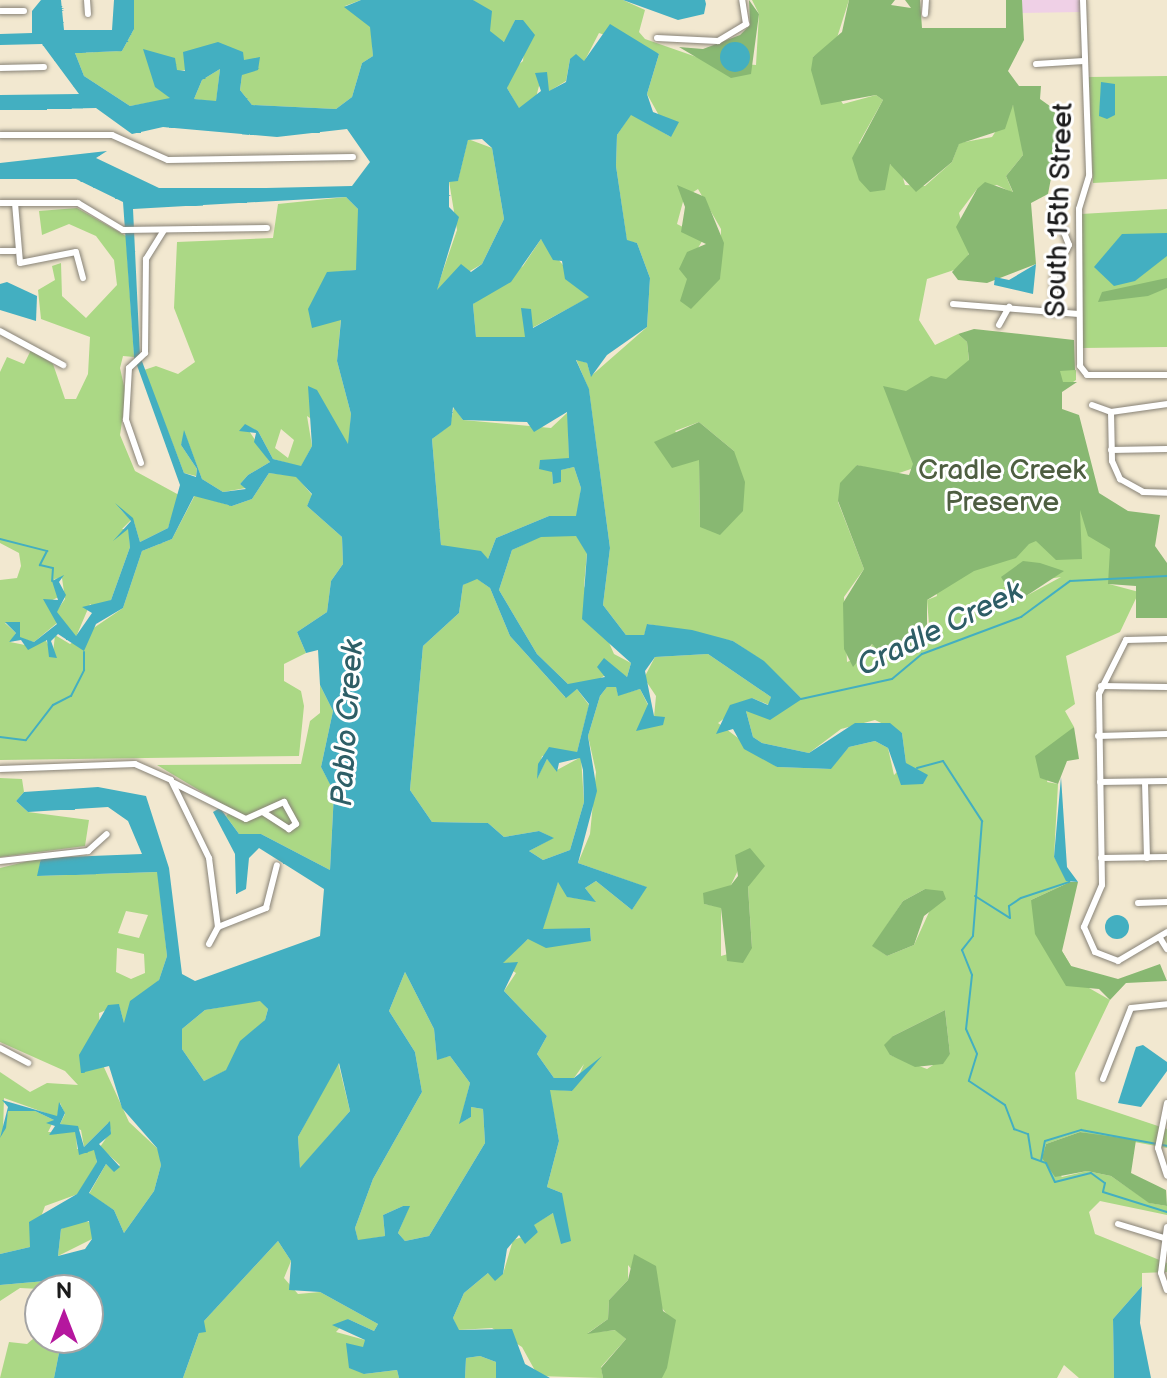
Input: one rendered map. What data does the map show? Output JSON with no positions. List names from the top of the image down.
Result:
{
  "streets": {
    "street": ["South 15th Street"]
  },
  "water": ["Cradle Creek", "Pablo Creek"],
  "parks": ["Cradle Creek Preserve"],
  "north": "top"
}
